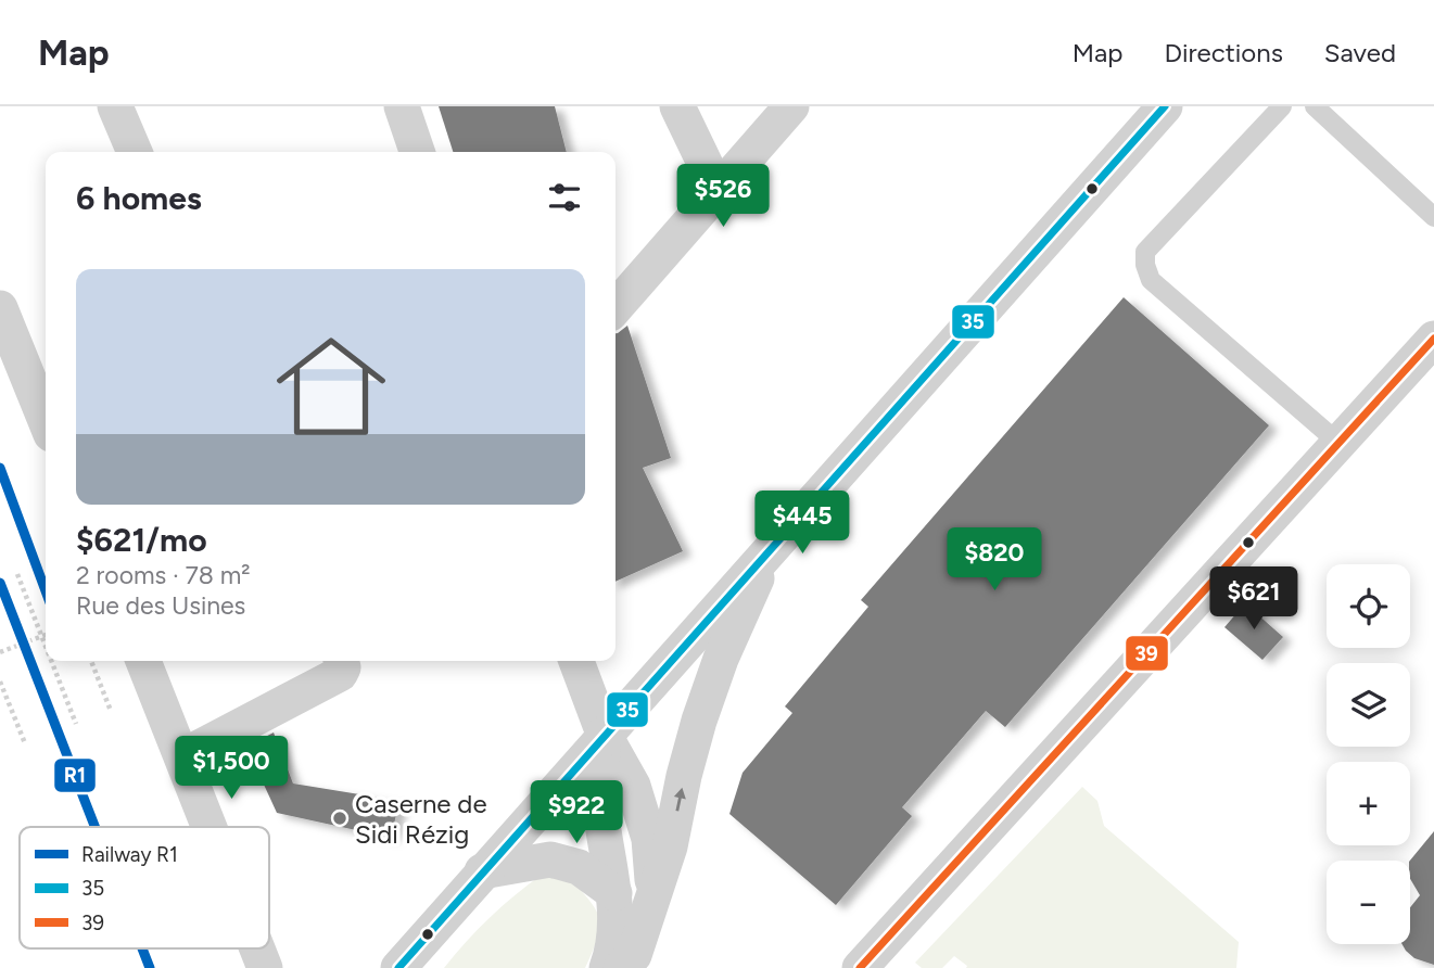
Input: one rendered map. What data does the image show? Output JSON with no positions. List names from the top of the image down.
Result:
{
  "places": ["Caserne de Sidi Rézig"],
  "lines": ["transit line 35", "transit line 39", "rail line R1"],
  "legend": ["Railway R1", "35", "39"],
  "page": {
    "header": "Map",
    "nav": ["Map", "Directions", "Saved"],
    "heading": "6 homes",
    "price": [
      "$526",
      "$445",
      "$820",
      "$621",
      "$1,500",
      "$922"
    ],
    "list": [
      {
        "name": "$621/mo",
        "note": "2 rooms · 78 m² · Rue des Usines"
      }
    ],
    "map_buttons": ["+", "−"]
  }
}
